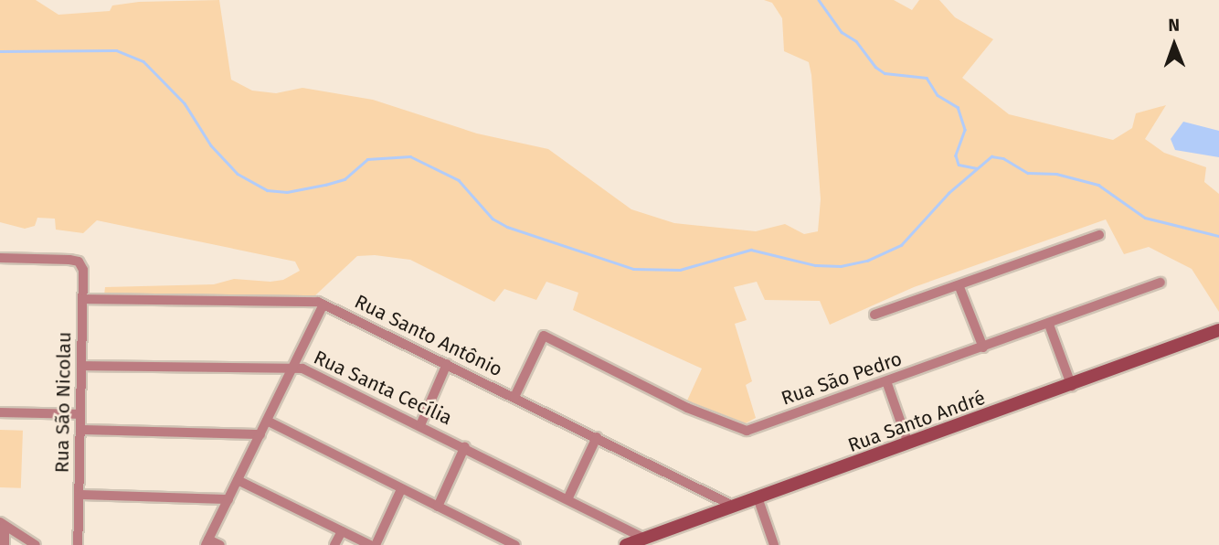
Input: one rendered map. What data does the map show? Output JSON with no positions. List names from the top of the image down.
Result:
{
  "streets": {
    "street": [
      "Rua Santo Antônio",
      "Rua São Pedro",
      "Rua Santa Cecília",
      "Rua São Nicolau",
      "Rua Santo André"
    ]
  },
  "crossings": [
    ["Rua Santo Antônio", "Rua São Pedro"],
    ["Rua Santo Antônio", "Rua São Nicolau"],
    ["Rua Santo Antônio", "Rua Santo André"],
    ["Rua Santa Cecília", "Rua São Nicolau"],
    ["Rua Santa Cecília", "Rua Santo André"]
  ],
  "north": "top"
}
